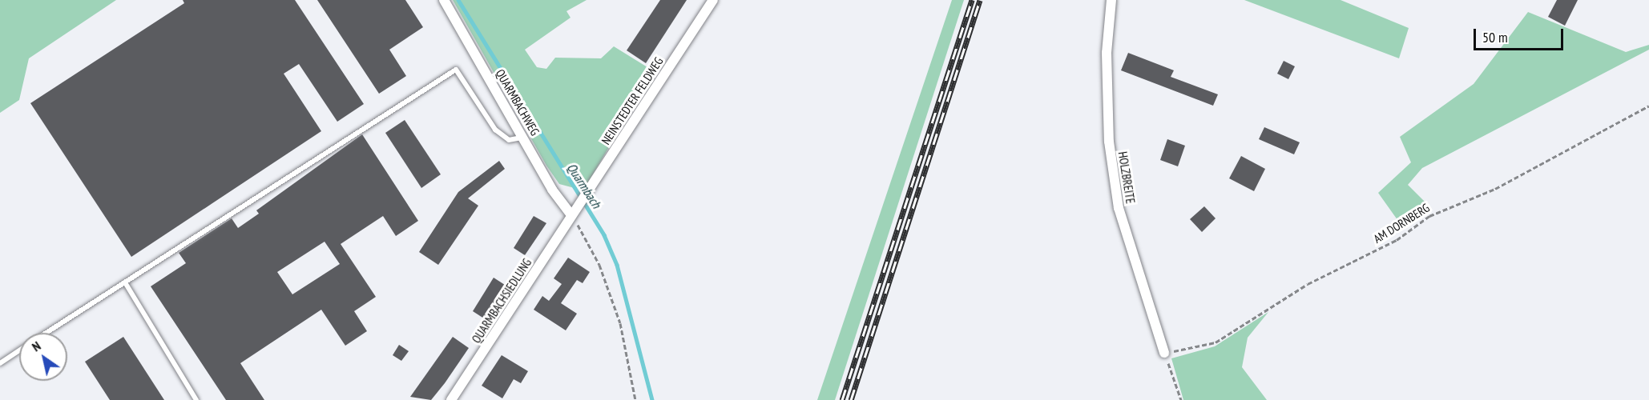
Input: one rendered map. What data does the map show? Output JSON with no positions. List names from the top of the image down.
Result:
{
  "streets": {
    "street": [
      "NEINSTEDTER FELDWEG",
      "QUARMBACHWEG",
      "HOLZBREITE",
      "QUARMBACHSIEDLUNG"
    ],
    "path": ["AM DORNBERG"]
  },
  "crossings": [
    ["NEINSTEDTER FELDWEG", "QUARMBACHWEG"],
    ["NEINSTEDTER FELDWEG", "QUARMBACHSIEDLUNG"],
    ["QUARMBACHWEG", "QUARMBACHSIEDLUNG"],
    ["HOLZBREITE", "AM DORNBERG"]
  ],
  "water": ["Quarmbach"],
  "scale_bar": "50 m",
  "north": "top left"
}
